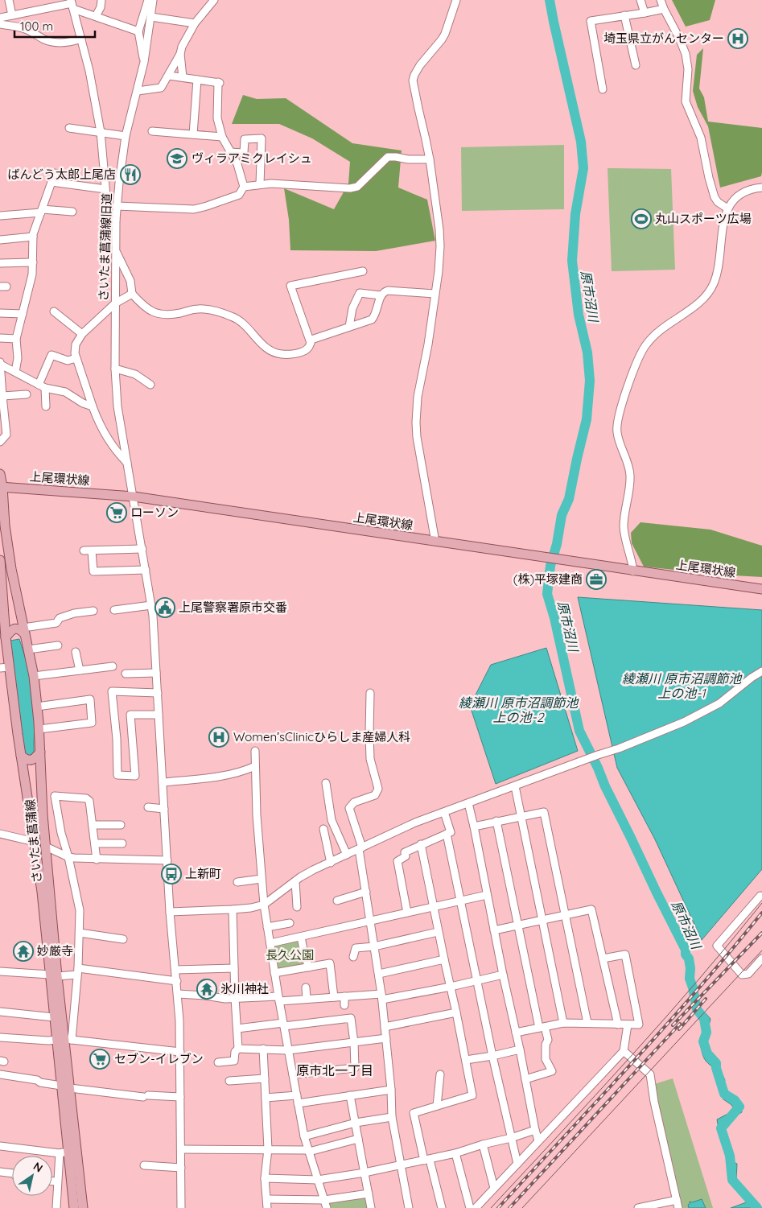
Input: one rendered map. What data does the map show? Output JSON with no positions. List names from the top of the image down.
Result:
{
  "streets": {
    "main road": ["上尾環状線", "さいたま菖蒲線"],
    "street": ["さいたま菖蒲線旧道"]
  },
  "crossings": [
    ["さいたま菖蒲線旧道", "上尾環状線"],
    ["上尾環状線", "さいたま菖蒲線"]
  ],
  "districts": ["原市北一丁目"],
  "water": ["原市沼川", "綾瀬川 原市沼調節池 上の池-1", "綾瀬川 原市沼調節池 上の池-2"],
  "parks": ["長久公園"],
  "places": {
    "hospital": ["埼玉県立がんセンター", "Women’sClinicひらしま産婦人科"],
    "school or university": ["ヴィラアミクレイシュ"],
    "restaurant": ["ばんどう太郎上尾店"],
    "sports": ["丸山スポーツ広場"],
    "supermarket": ["ローソン", "セブン-イレブン"],
    "office": ["(株)平塚建商"],
    "public building": ["上尾警察署原市交番"],
    "bus stop": ["上新町"],
    "temple": ["妙厳寺", "氷川神社"]
  },
  "scale_bar": "100 m",
  "north": "top right"
}
